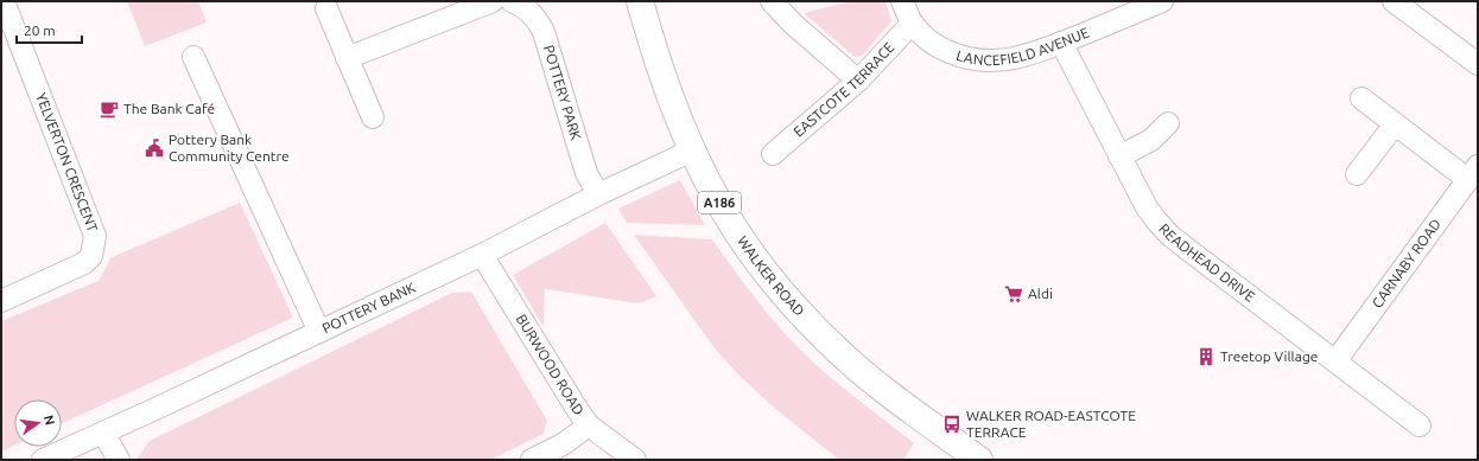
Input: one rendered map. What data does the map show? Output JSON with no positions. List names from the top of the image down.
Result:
{
  "streets": {
    "main road": ["A186", "WALKER ROAD"],
    "street": [
      "LANCEFIELD AVENUE",
      "EASTCOTE TERRACE",
      "POTTERY PARK",
      "YELVERTON CRESCENT",
      "READHEAD DRIVE",
      "CARNABY ROAD",
      "POTTERY BANK",
      "BURWOOD ROAD"
    ]
  },
  "crossings": [
    ["LANCEFIELD AVENUE", "EASTCOTE TERRACE"],
    ["LANCEFIELD AVENUE", "READHEAD DRIVE"],
    ["POTTERY PARK", "POTTERY BANK"],
    ["READHEAD DRIVE", "CARNABY ROAD"],
    ["WALKER ROAD", "POTTERY BANK"],
    ["POTTERY BANK", "BURWOOD ROAD"]
  ],
  "places": {
    "cafe": ["The Bank Café"],
    "public building": ["Pottery Bank Community Centre"],
    "supermarket": ["Aldi"],
    "building": ["Treetop Village"],
    "bus stop": ["WALKER ROAD-EASTCOTE TERRACE"]
  },
  "scale_bar": "20 m",
  "north": "right"
}
